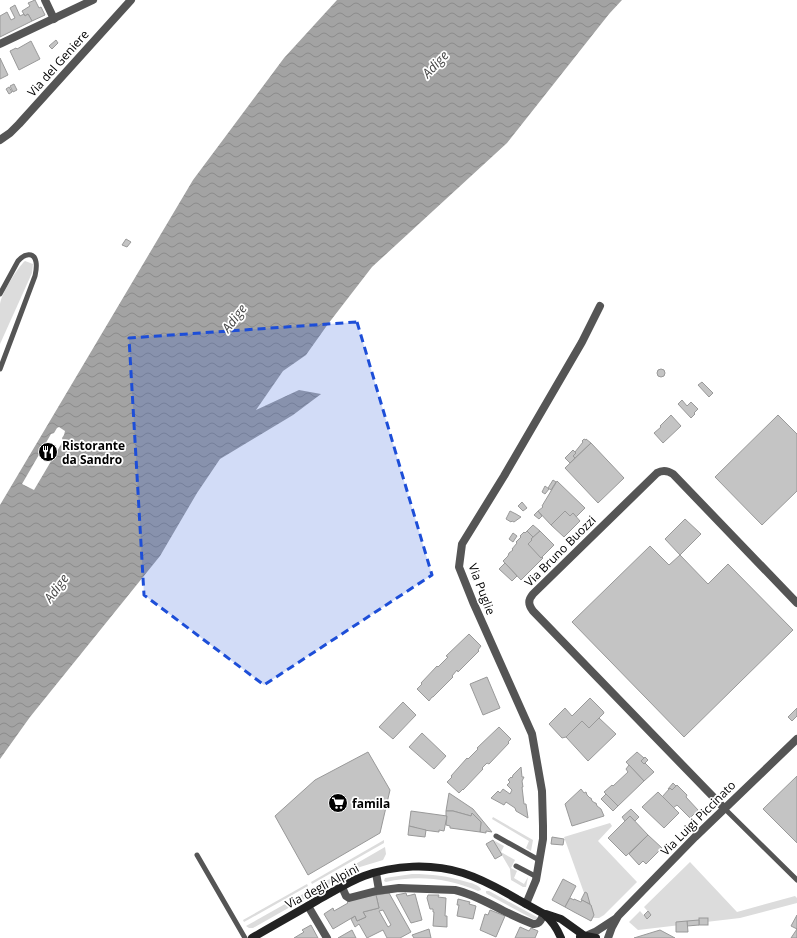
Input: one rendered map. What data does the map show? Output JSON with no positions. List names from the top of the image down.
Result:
{
  "streets": {
    "street": [
      "Via del Geniere",
      "Via Bruno Buozzi",
      "Via Puglie",
      "Via Luigi Piccinato",
      "Via degli Alpini"
    ]
  },
  "crossings": [
    ["Via Bruno Buozzi", "Via Luigi Piccinato"],
    ["Via Puglie", "Via degli Alpini"],
    ["Via Luigi Piccinato", "Via degli Alpini"]
  ],
  "water": ["Adige"],
  "places": {
    "restaurant": ["Ristorante da Sandro"],
    "supermarket": ["famila"]
  }
}
